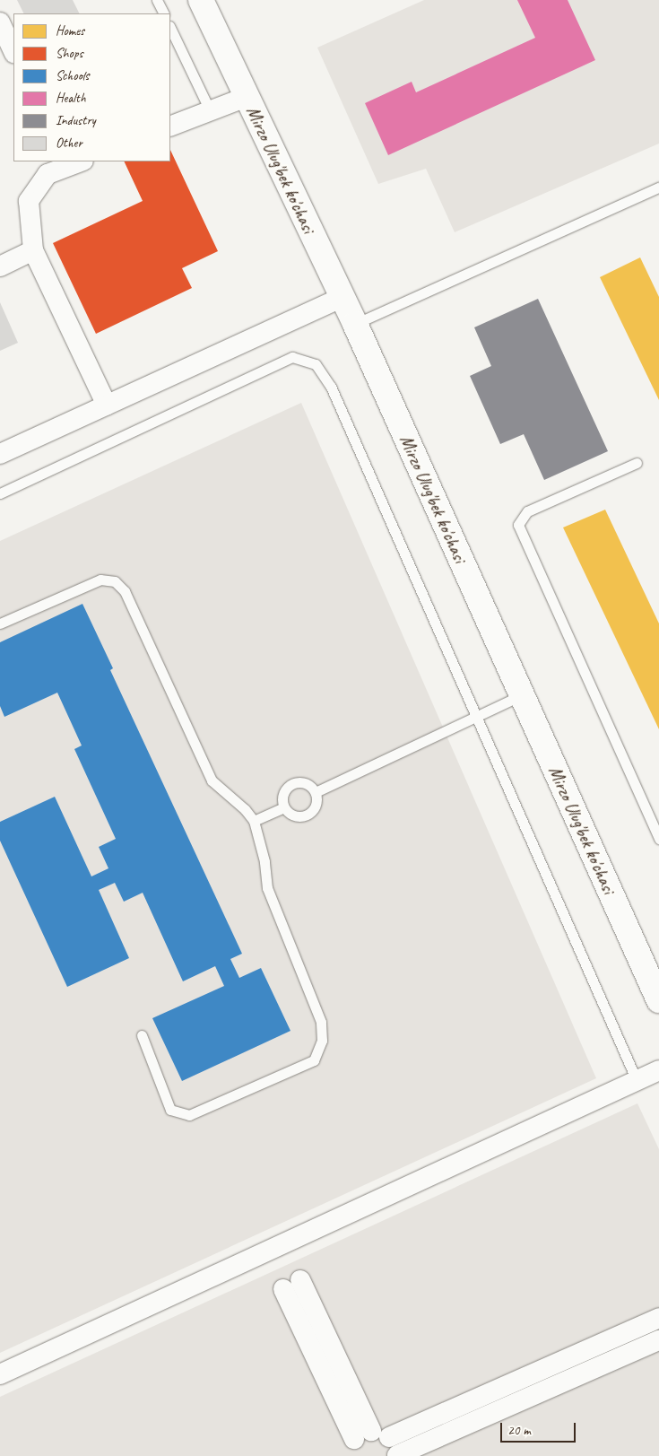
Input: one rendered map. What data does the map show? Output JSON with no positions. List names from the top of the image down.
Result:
{
  "streets": {
    "main road": ["Mirzo Ulug'bek ko'chasi"]
  },
  "legend": [
    "Homes",
    "Shops",
    "Schools",
    "Health",
    "Industry",
    "Other"
  ],
  "scale_bar": "20 m"
}
